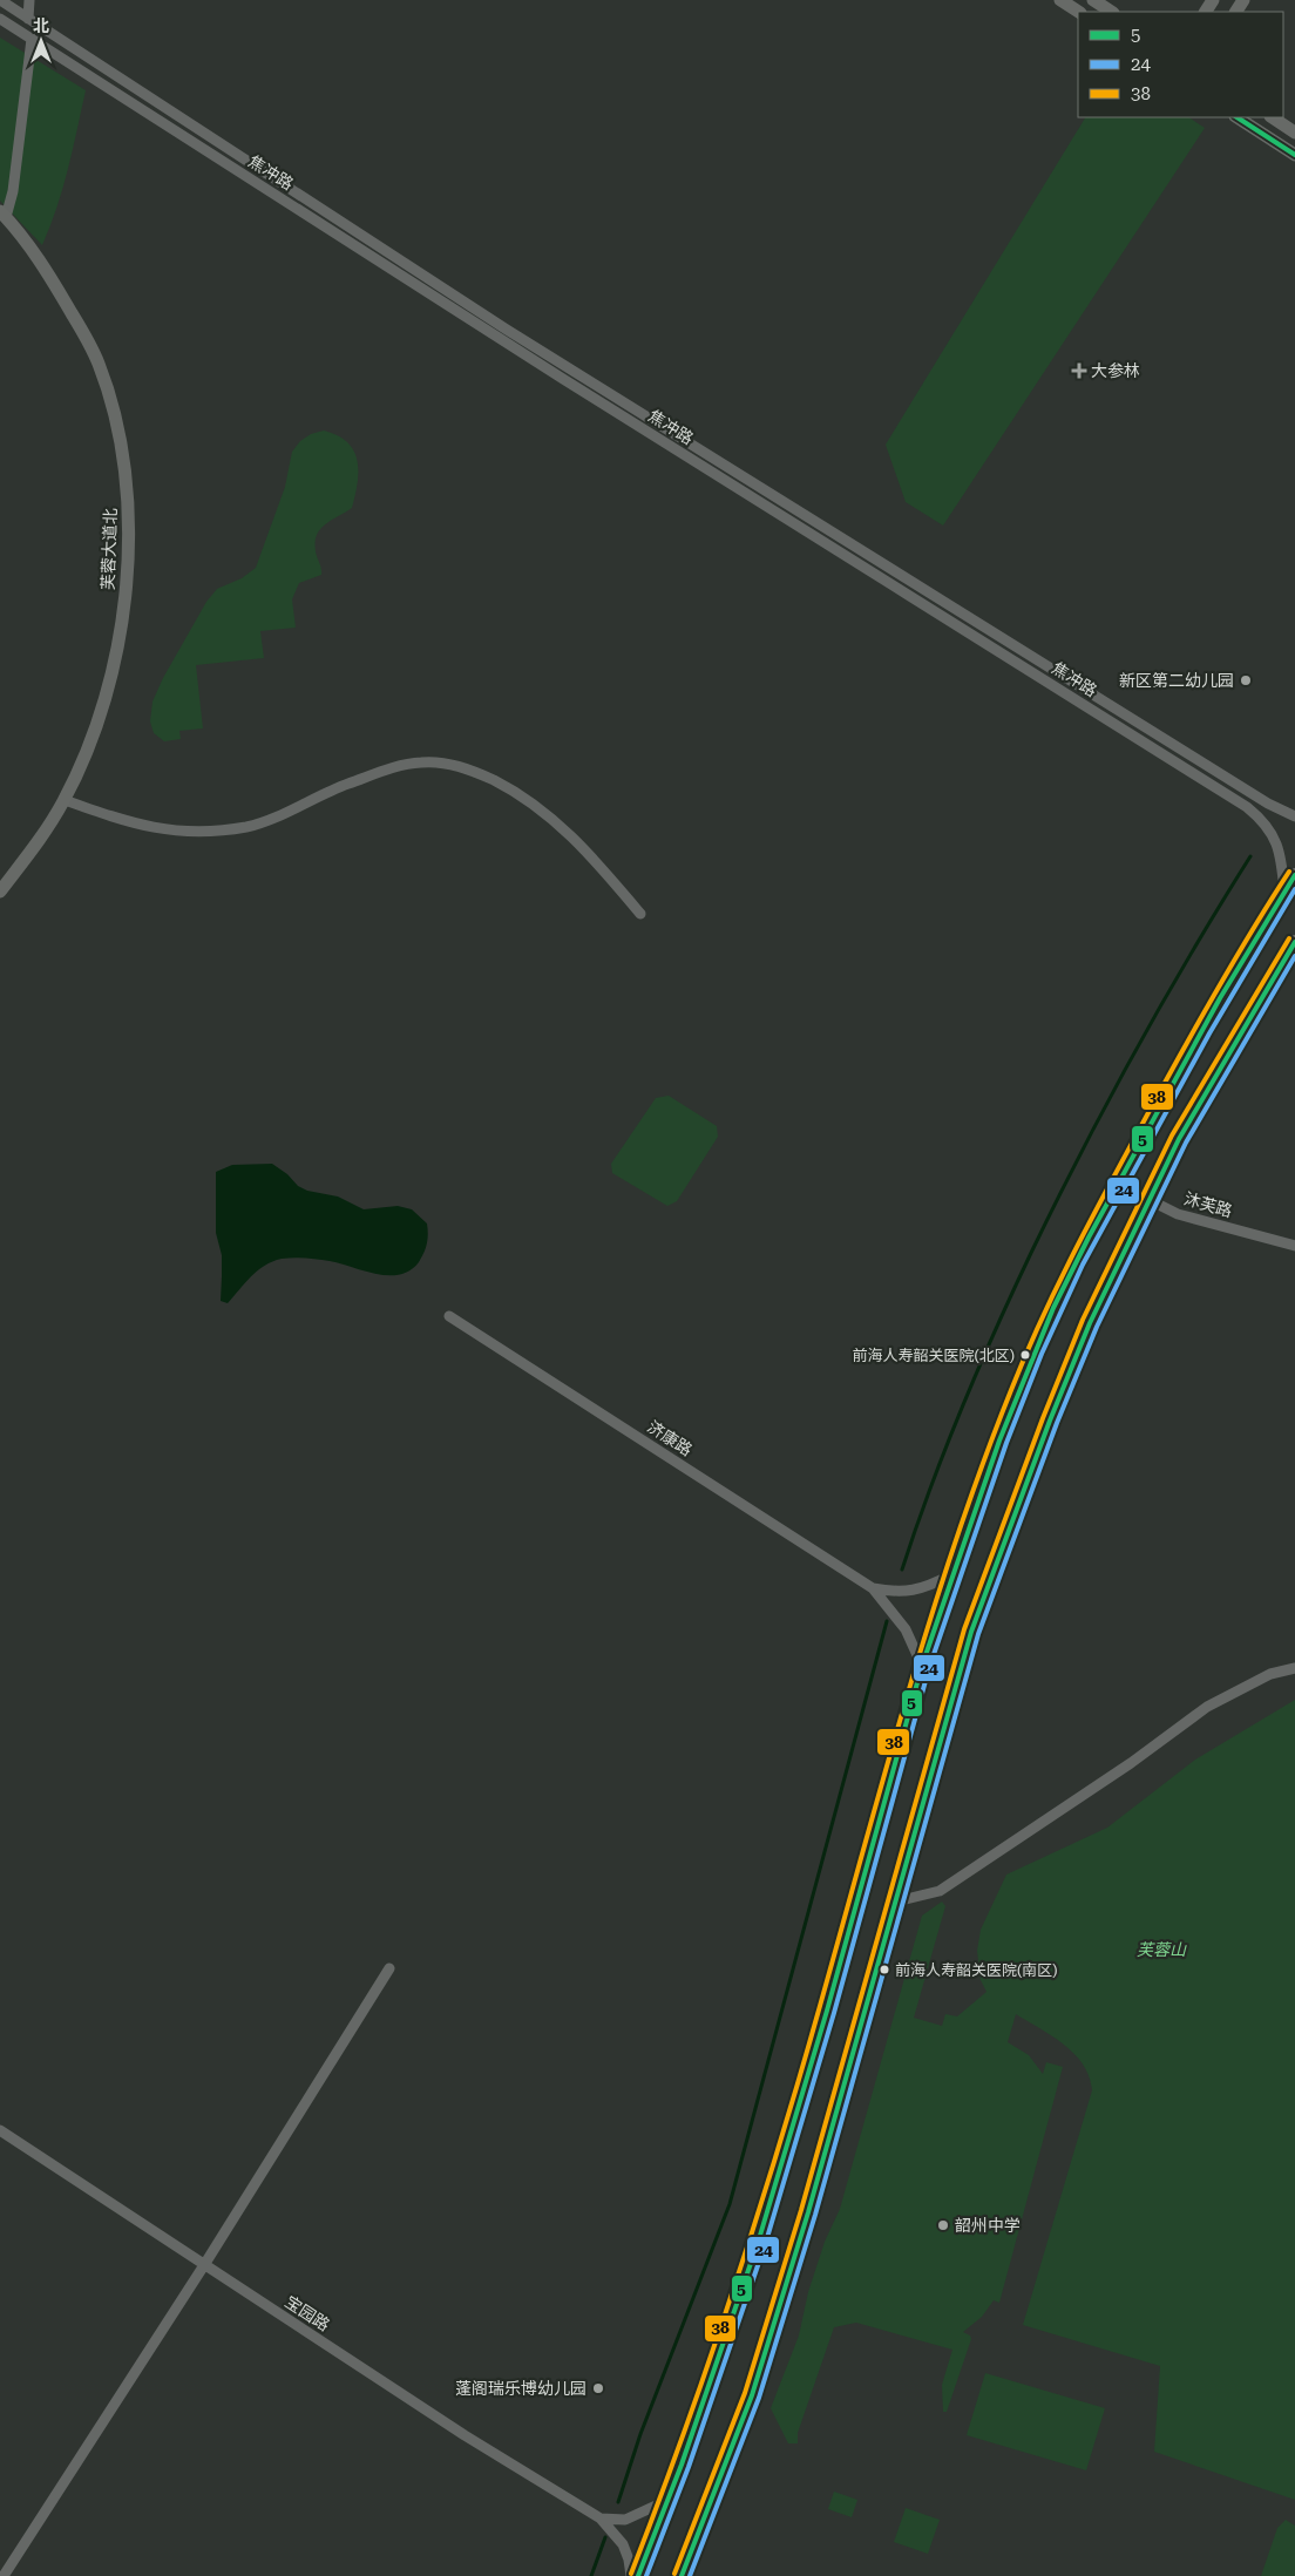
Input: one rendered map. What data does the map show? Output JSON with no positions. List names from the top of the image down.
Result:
{
  "streets": {
    "main road": ["芙蓉大道北"],
    "street": [
      "焦冲路",
      "沐芙路",
      "济康路",
      "宝园路"
    ]
  },
  "parks": ["芙蓉山"],
  "places": {
    "health": ["大参林"],
    "other": [
      "新区第二幼儿园",
      "前海人寿韶关医院(北区)",
      "前海人寿韶关医院(南区)",
      "韶州中学",
      "蓬阁瑞乐博幼儿园"
    ]
  },
  "lines": ["transit line 5", "transit line 38", "transit line 24"],
  "legend": ["5", "24", "38"],
  "north": "top"
}
